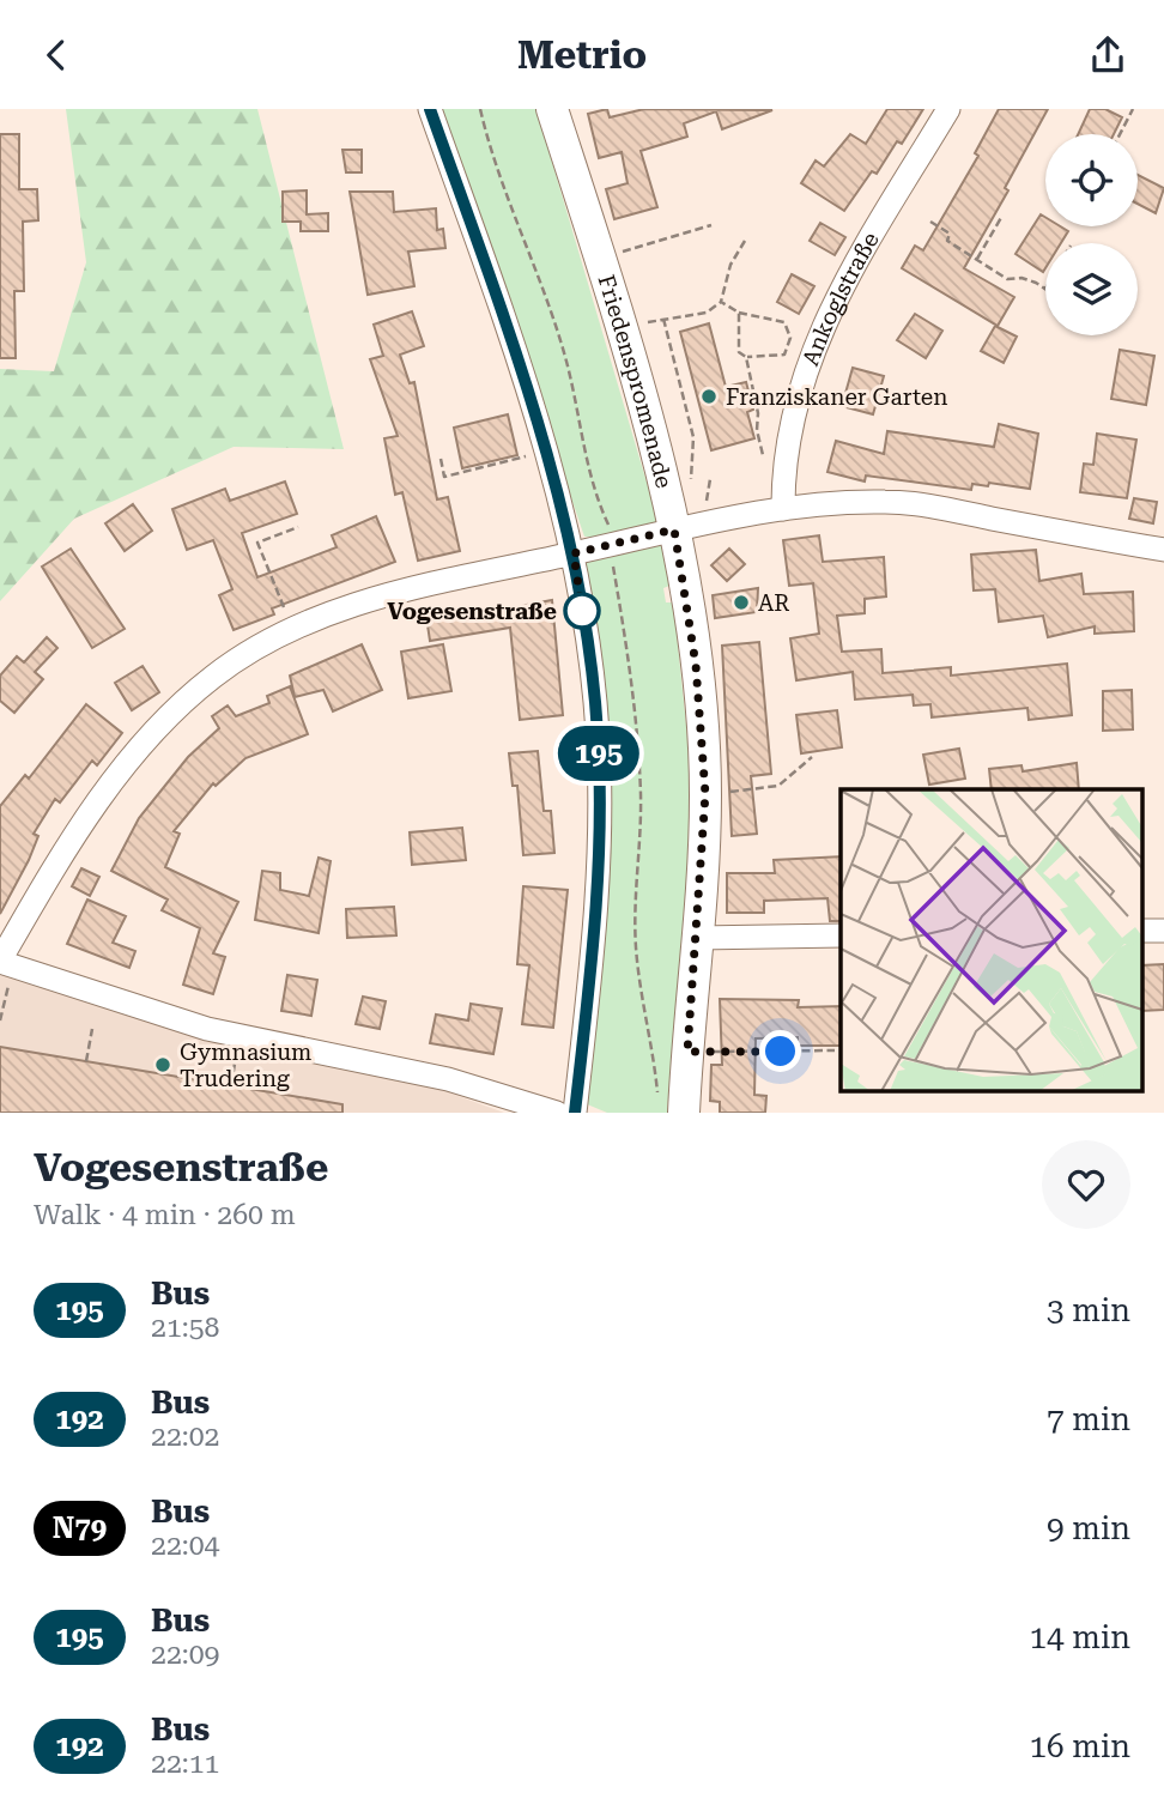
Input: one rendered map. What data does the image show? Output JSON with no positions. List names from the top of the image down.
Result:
{
  "streets": {
    "street": ["Ankoglstraße", "Friedenspromenade"]
  },
  "places": [
    "Franziskaner Garten",
    "AR",
    "Vogesenstraße",
    "Gymnasium Trudering"
  ],
  "lines": ["bus line 195"],
  "page": {
    "header": "Metrio",
    "on_map": "195",
    "heading": ["Vogesenstraße", "Walk · 4 min · 260 m"],
    "list": [
      {
        "mark": "195",
        "name": "Bus",
        "note": "21:58",
        "value": "3 min"
      },
      {
        "mark": "192",
        "name": "Bus",
        "note": "22:02",
        "value": "7 min"
      },
      {
        "mark": "N79",
        "name": "Bus",
        "note": "22:04",
        "value": "9 min"
      },
      {
        "mark": "195",
        "name": "Bus",
        "note": "22:09",
        "value": "14 min"
      },
      {
        "mark": "192",
        "name": "Bus",
        "note": "22:11",
        "value": "16 min"
      }
    ]
  }
}
